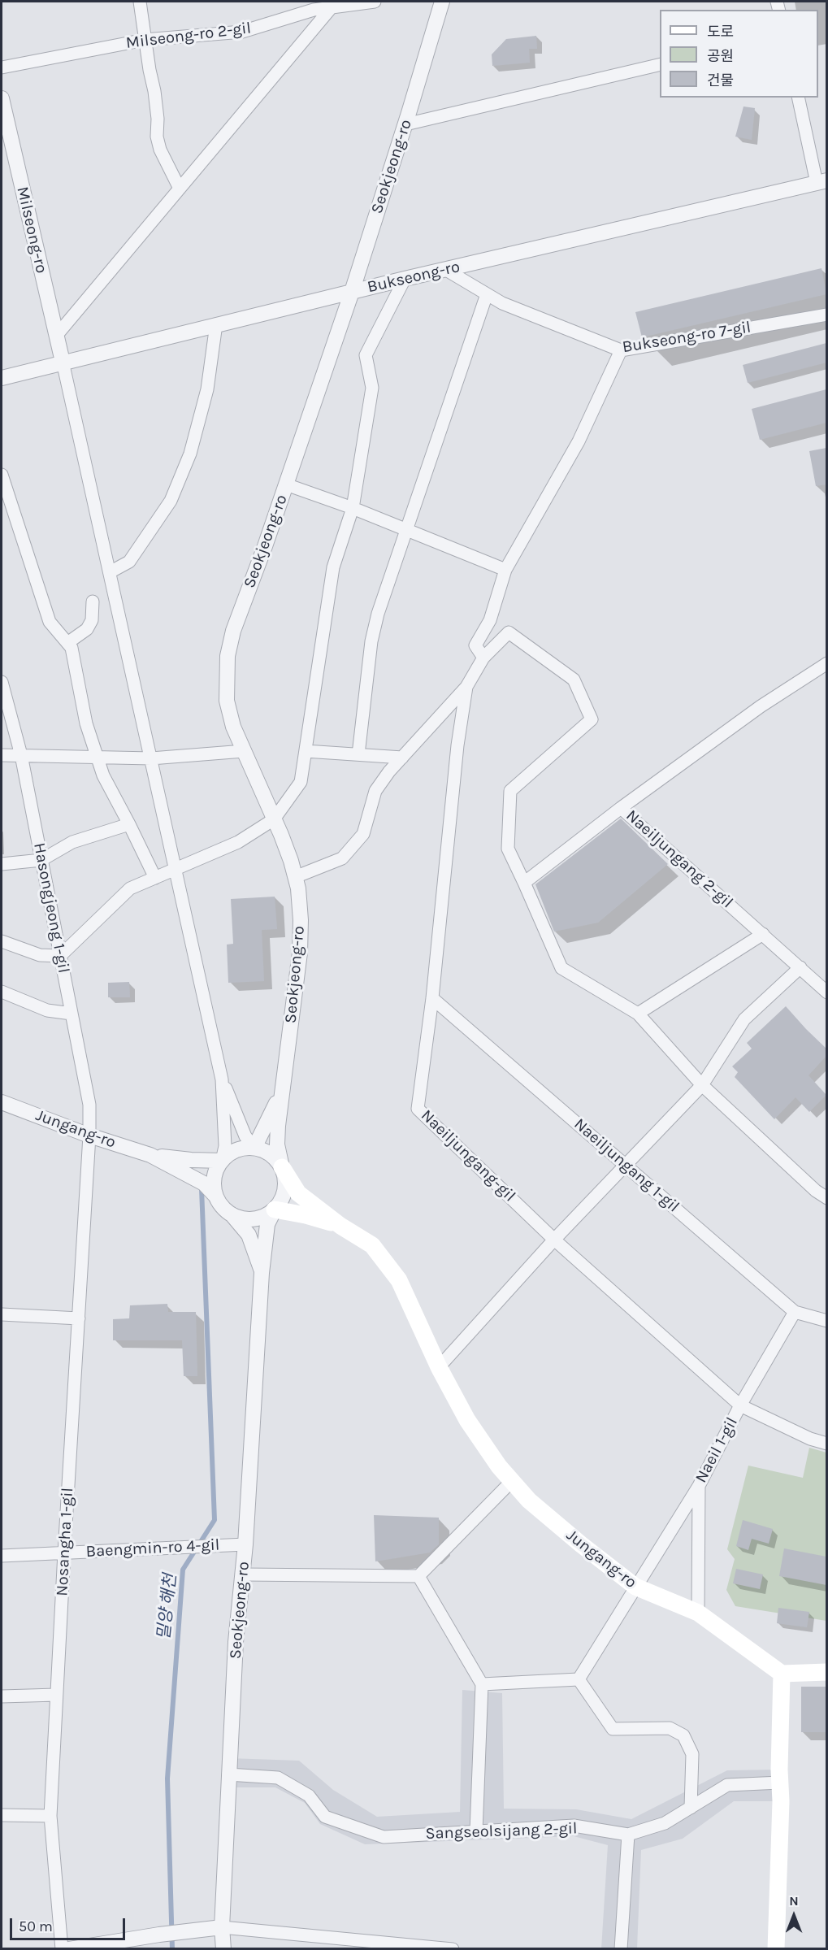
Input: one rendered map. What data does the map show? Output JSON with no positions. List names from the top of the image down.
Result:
{
  "streets": {
    "main road": ["Jungang-ro"],
    "street": [
      "Milseong-ro 2-gil",
      "Seokjeong-ro",
      "Milseong-ro",
      "Bukseong-ro",
      "Bukseong-ro 7-gil",
      "Naeiljungang 2-gil",
      "Hasongjeong 1-gil",
      "Naeiljungang-gil",
      "Naeiljungang 1-gil",
      "Naeil 1-gil",
      "Nosangha 1-gil",
      "Baengmin-ro 4-gil",
      "Sangseolsijang 2-gil"
    ]
  },
  "crossings": [
    ["Seokjeong-ro", "Bukseong-ro"],
    ["Seokjeong-ro", "Baengmin-ro 4-gil"],
    ["Seokjeong-ro", "Sangseolsijang 2-gil"],
    ["Milseong-ro", "Bukseong-ro"],
    ["Bukseong-ro", "Bukseong-ro 7-gil"],
    ["Hasongjeong 1-gil", "Jungang-ro"],
    ["Hasongjeong 1-gil", "Nosangha 1-gil"],
    ["Jungang-ro", "Naeil 1-gil"],
    ["Jungang-ro", "Nosangha 1-gil"],
    ["Naeiljungang-gil", "Naeiljungang 1-gil"],
    ["Naeiljungang-gil", "Naeil 1-gil"],
    ["Naeiljungang 1-gil", "Naeil 1-gil"],
    ["Nosangha 1-gil", "Baengmin-ro 4-gil"]
  ],
  "water": ["밀양 해천"],
  "legend": ["도로", "공원", "건물"],
  "scale_bar": "50 m",
  "north": "top"
}
